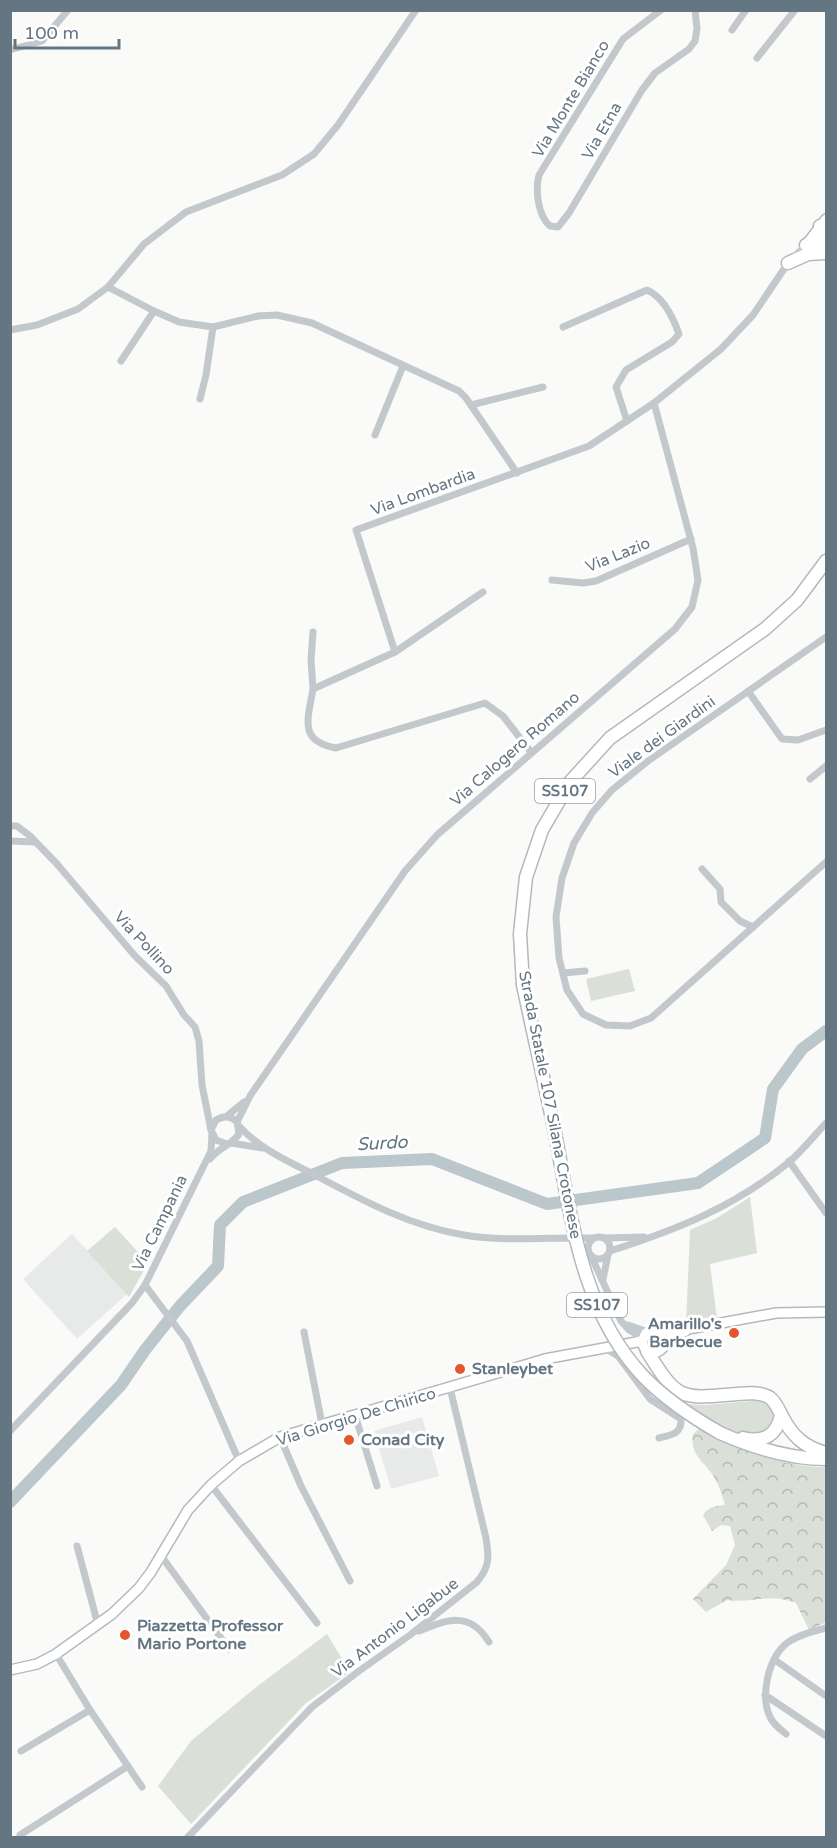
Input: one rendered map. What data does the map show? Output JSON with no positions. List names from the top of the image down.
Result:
{
  "streets": {
    "highway": ["SS107", "Strada Statale 107 Silana Crotonese"],
    "main road": ["Via Giorgio De Chirico"],
    "street": [
      "Via Monte Bianco",
      "Via Etna",
      "Via Lombardia",
      "Via Lazio",
      "Viale dei Giardini",
      "Via Calogero Romano",
      "Via Pollino",
      "Via Campania",
      "Via Antonio Ligabue"
    ]
  },
  "crossings": [
    ["Via Monte Bianco", "Via Etna"],
    ["Via Lazio", "Via Calogero Romano"],
    ["Via Pollino", "Via Campania"],
    ["Via Giorgio De Chirico", "Via Antonio Ligabue"]
  ],
  "water": ["Surdo"],
  "places": [
    "Amarillo's Barbecue",
    "Stanleybet",
    "Conad City",
    "Piazzetta Professor Mario Portone"
  ],
  "scale_bar": "100 m"
}
